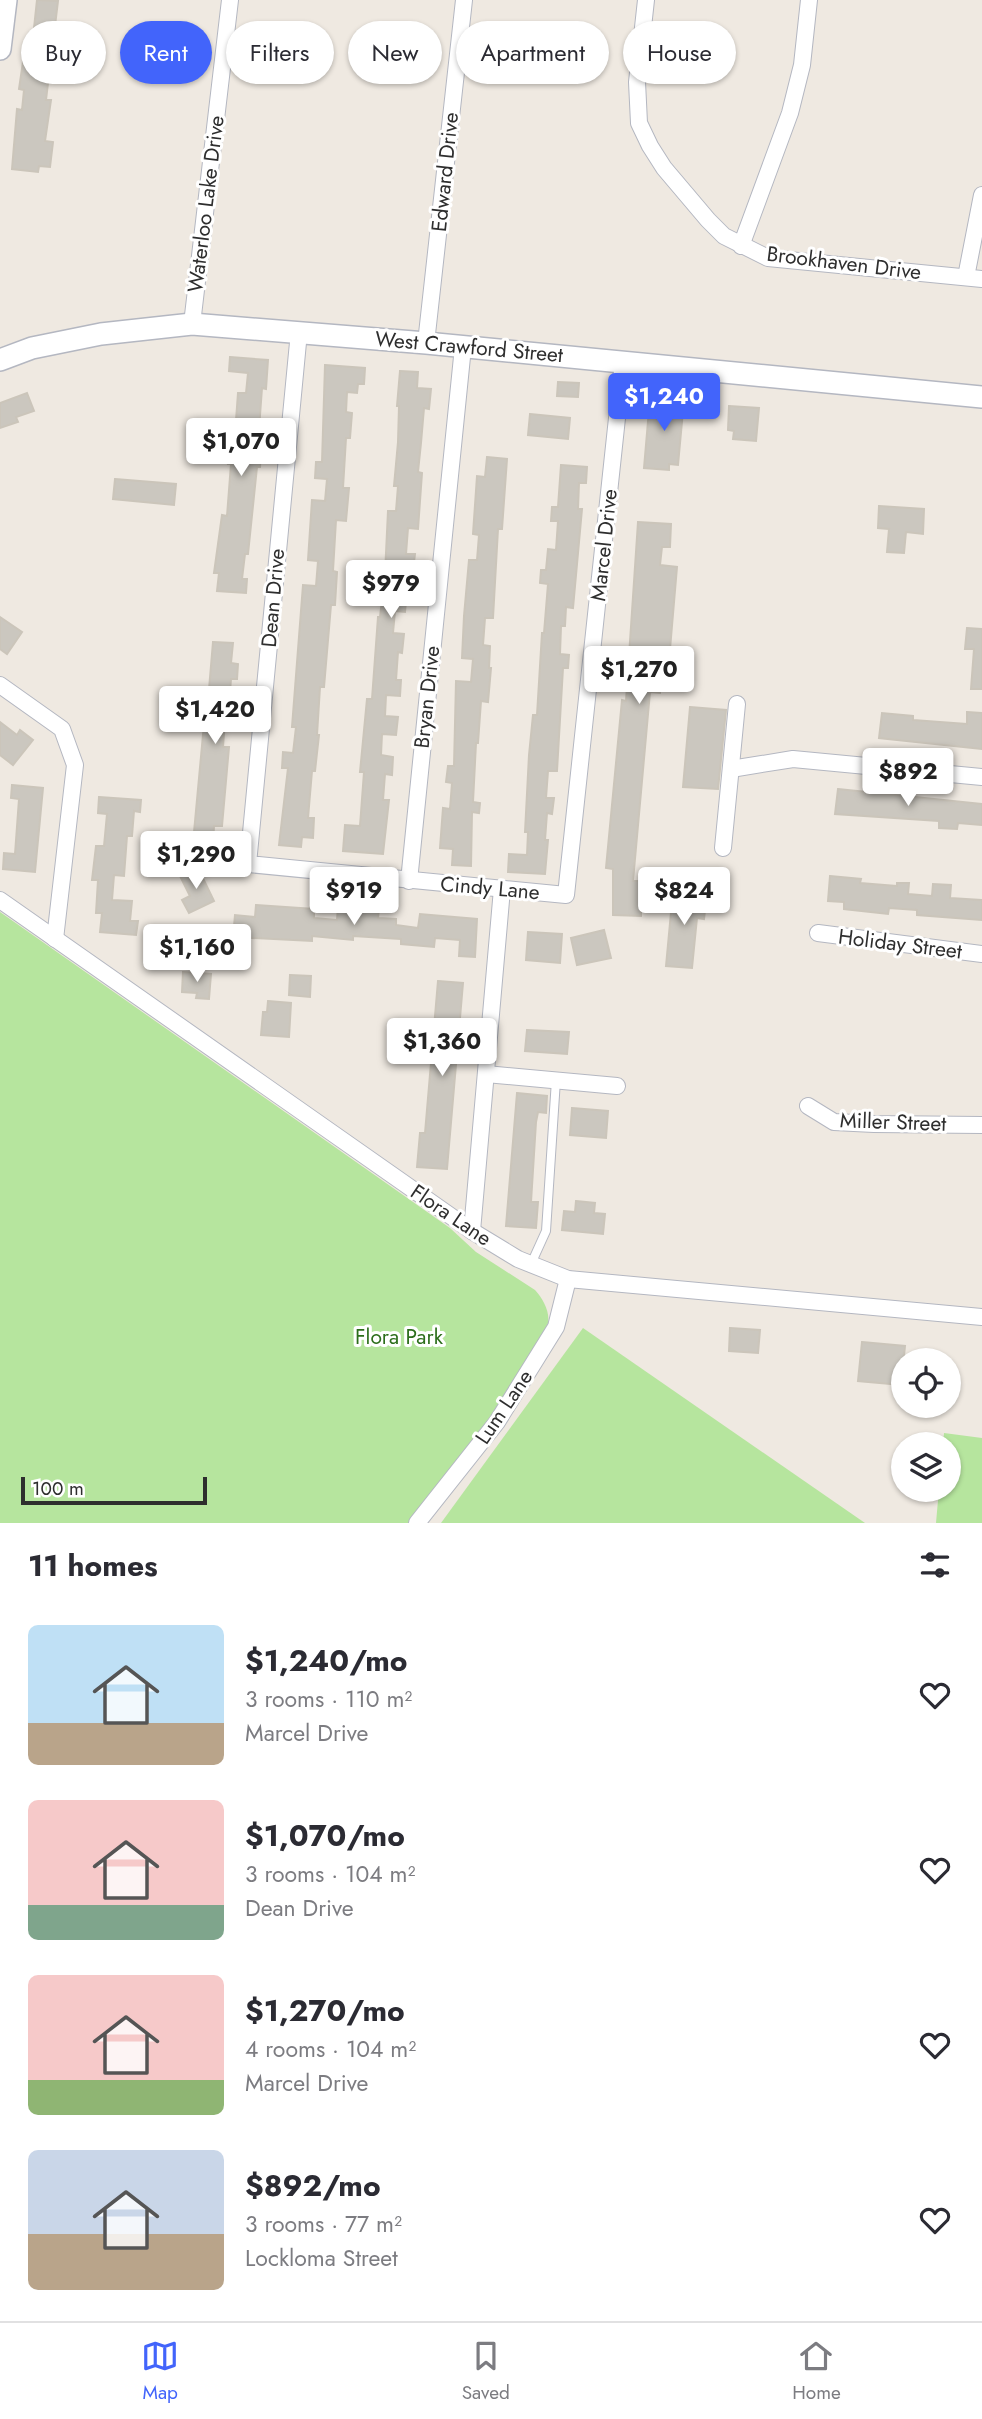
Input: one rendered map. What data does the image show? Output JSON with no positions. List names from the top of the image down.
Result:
{
  "streets": {
    "street": [
      "Edward Drive",
      "Waterloo Lake Drive",
      "Brookhaven Drive",
      "West Crawford Street",
      "Marcel Drive",
      "Dean Drive",
      "Bryan Drive",
      "Cindy Lane",
      "Holiday Street",
      "Miller Street",
      "Flora Lane",
      "Lum Lane"
    ]
  },
  "crossings": [
    ["Edward Drive", "West Crawford Street"],
    ["Waterloo Lake Drive", "West Crawford Street"],
    ["West Crawford Street", "Marcel Drive"],
    ["West Crawford Street", "Dean Drive"],
    ["West Crawford Street", "Bryan Drive"],
    ["Marcel Drive", "Cindy Lane"],
    ["Dean Drive", "Cindy Lane"],
    ["Bryan Drive", "Cindy Lane"],
    ["Flora Lane", "Lum Lane"]
  ],
  "parks": ["Flora Park"],
  "scale_bar": "100 m",
  "page": {
    "chip": [
      "Buy",
      "Rent",
      "Filters",
      "New",
      "Apartment",
      "House"
    ],
    "price": [
      "$1,240",
      "$1,070",
      "$979",
      "$1,270",
      "$1,420",
      "$892",
      "$1,290",
      "$919",
      "$824",
      "$1,160",
      "$1,360"
    ],
    "scale": "100 m",
    "heading": "11 homes",
    "list": [
      {
        "name": "$1,240/mo",
        "note": "3 rooms · 110 m² · Marcel Drive"
      },
      {
        "name": "$1,070/mo",
        "note": "3 rooms · 104 m² · Dean Drive"
      },
      {
        "name": "$1,270/mo",
        "note": "4 rooms · 104 m² · Marcel Drive"
      },
      {
        "name": "$892/mo",
        "note": "3 rooms · 77 m² · Lockloma Street"
      }
    ],
    "tabs": ["Map", "Saved", "Home"]
  }
}
